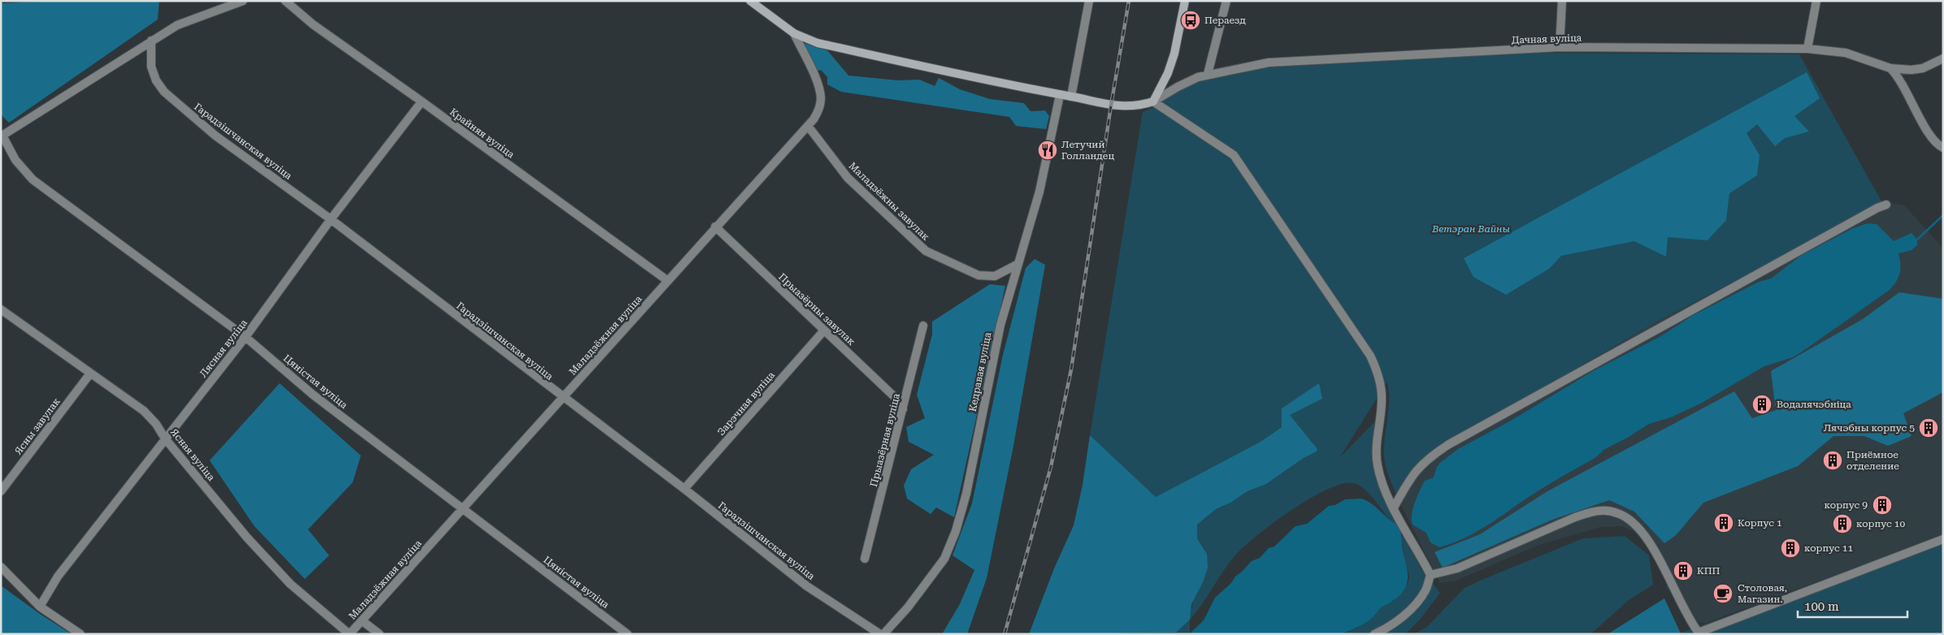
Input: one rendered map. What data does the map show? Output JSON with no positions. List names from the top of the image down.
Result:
{
  "streets": {
    "street": [
      "Дачная вуліца",
      "Крайняя вуліца",
      "Гарадзішчанская вуліца",
      "Маладзёжны завулак",
      "Прыазёрны завулак",
      "Маладзёжная вуліца",
      "Лясная вуліца",
      "Кедравая вуліца",
      "Цяністая вуліца",
      "Зарэчная вуліца",
      "Ясны завулак",
      "Прыазёрная вуліца",
      "Ясная вуліца"
    ]
  },
  "crossings": [
    ["Крайняя вуліца", "Маладзёжная вуліца"],
    ["Крайняя вуліца", "Лясная вуліца"],
    ["Гарадзішчанская вуліца", "Маладзёжная вуліца"],
    ["Гарадзішчанская вуліца", "Лясная вуліца"],
    ["Гарадзішчанская вуліца", "Кедравая вуліца"],
    ["Гарадзішчанская вуліца", "Зарэчная вуліца"],
    ["Маладзёжны завулак", "Маладзёжная вуліца"],
    ["Маладзёжны завулак", "Кедравая вуліца"],
    ["Прыазёрны завулак", "Маладзёжная вуліца"],
    ["Прыазёрны завулак", "Зарэчная вуліца"],
    ["Прыазёрны завулак", "Прыазёрная вуліца"],
    ["Маладзёжная вуліца", "Цяністая вуліца"],
    ["Маладзёжная вуліца", "Ясная вуліца"],
    ["Лясная вуліца", "Цяністая вуліца"],
    ["Лясная вуліца", "Ясная вуліца"],
    ["Ясны завулак", "Ясная вуліца"]
  ],
  "parks": ["Ветэран Вайны"],
  "places": {
    "bus stop": ["Пераезд"],
    "restaurant": ["Летучий Голландец"],
    "building": [
      "Водалячэбніца",
      "Лячэбны корпус 5",
      "Приёмное отделение",
      "корпус 9",
      "Корпус 1",
      "корпус 10",
      "корпус 11",
      "КПП"
    ],
    "cafe": ["Столовая, Магазин."]
  },
  "scale_bar": "100 m"
}
